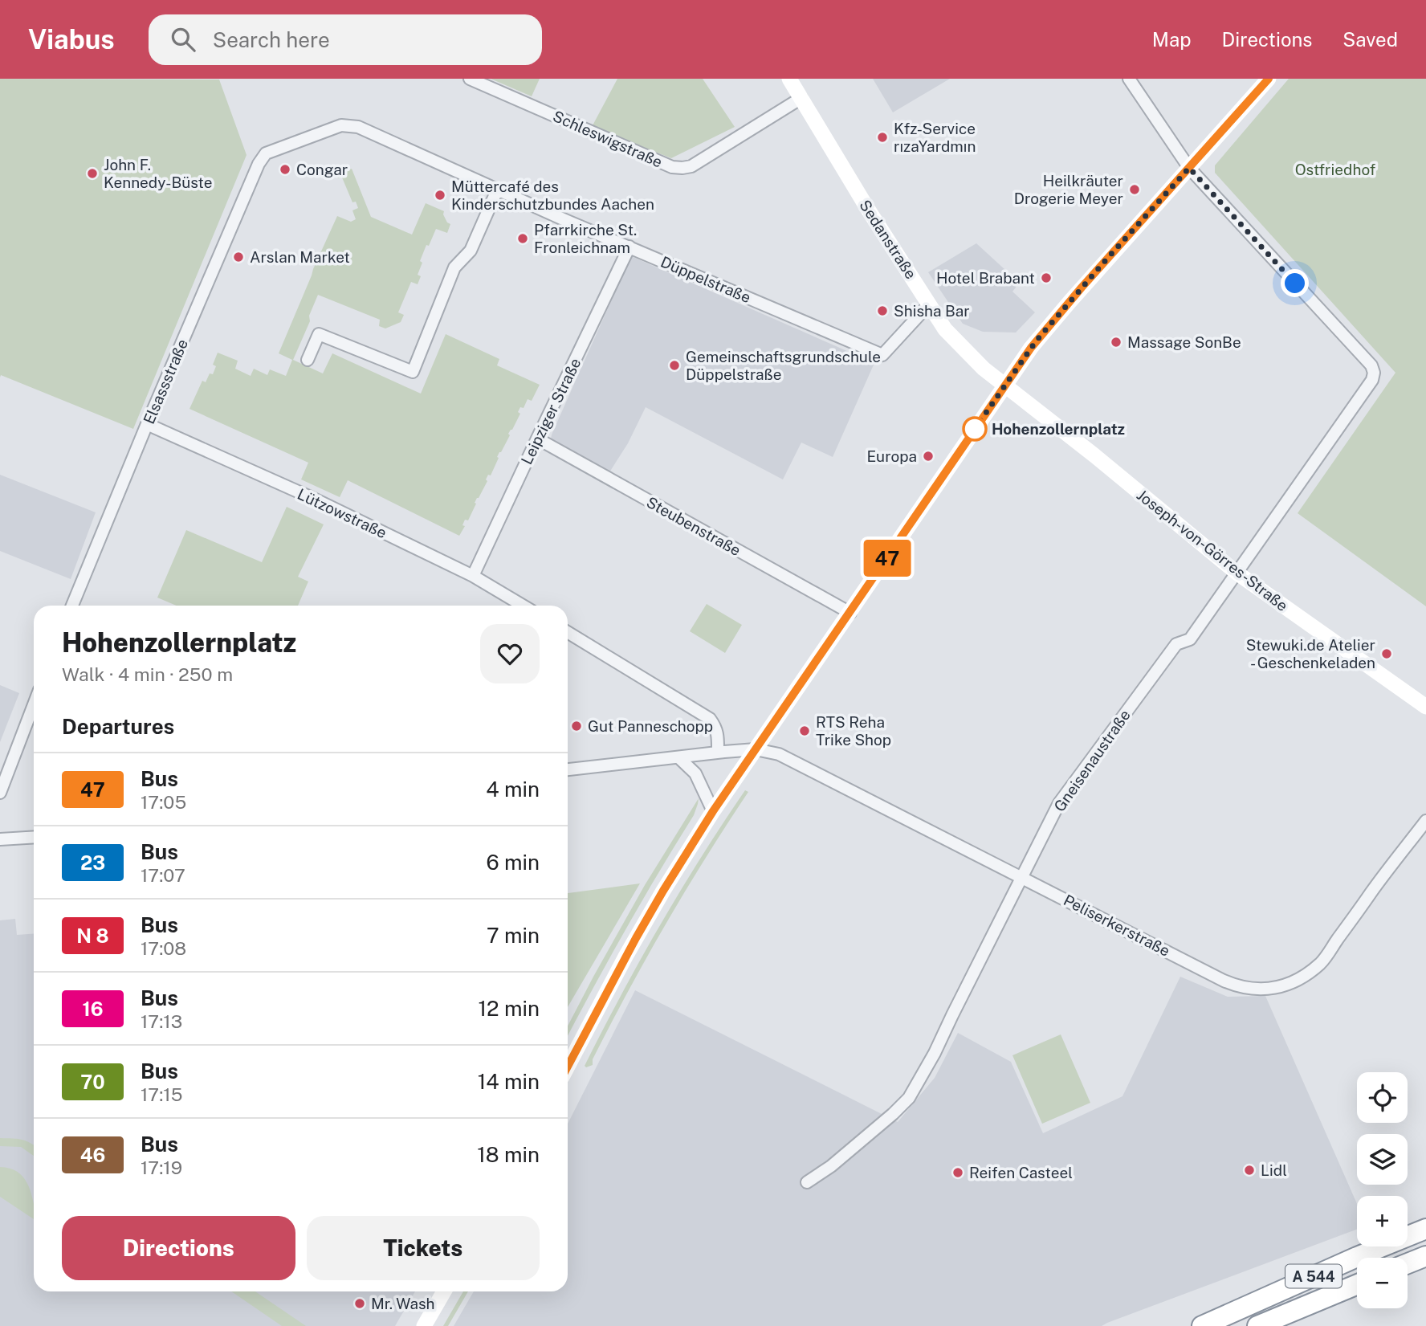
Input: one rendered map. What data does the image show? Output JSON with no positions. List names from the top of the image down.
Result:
{
  "streets": {
    "highway": ["A 544"],
    "main road": ["Sedanstraße", "Joseph-von-Görres-Straße"],
    "street": [
      "Schleswigstraße",
      "Düppelstraße",
      "Elsassstraße",
      "Leipziger Straße",
      "Lützowstraße",
      "Steubenstraße",
      "Gneisenaustraße",
      "Peliserkerstraße"
    ]
  },
  "crossings": [
    ["Schleswigstraße", "Sedanstraße"],
    ["Sedanstraße", "Düppelstraße"],
    ["Sedanstraße", "Joseph-von-Görres-Straße"],
    ["Düppelstraße", "Elsassstraße"],
    ["Düppelstraße", "Leipziger Straße"],
    ["Elsassstraße", "Lützowstraße"],
    ["Leipziger Straße", "Lützowstraße"],
    ["Leipziger Straße", "Steubenstraße"],
    ["Joseph-von-Görres-Straße", "Gneisenaustraße"],
    ["Gneisenaustraße", "Peliserkerstraße"]
  ],
  "parks": ["Ostfriedhof"],
  "places": [
    "Kfz-Service rızaYardmın",
    "Congar",
    "John F. Kennedy-Büste",
    "Heilkräuter Drogerie Meyer",
    "Müttercafé des Kinderschutzbundes Aachen",
    "Pfarrkirche St. Fronleichnam",
    "Arslan Market",
    "Hotel Brabant",
    "Shisha Bar",
    "Massage SonBe",
    "Gemeinschaftsgrundschule Düppelstraße",
    "Hohenzollernplatz",
    "Europa",
    "Stewuki.de Atelier - Geschenkeladen",
    "Gut Panneschopp",
    "RTS Reha Trike Shop",
    "Lidl",
    "Reifen Casteel",
    "Mr. Wash"
  ],
  "lines": ["bus line 47"],
  "page": {
    "header": "Viabus",
    "search": "Search here",
    "nav": ["Map", "Directions", "Saved"],
    "on_map": "47",
    "heading": [
      ["Hohenzollernplatz", "Walk · 4 min · 250 m"],
      "Departures"
    ],
    "list": [
      {
        "mark": "47",
        "name": "Bus",
        "note": "17:05",
        "value": "4 min"
      },
      {
        "mark": "23",
        "name": "Bus",
        "note": "17:07",
        "value": "6 min"
      },
      {
        "mark": "N 8",
        "name": "Bus",
        "note": "17:08",
        "value": "7 min"
      },
      {
        "mark": "16",
        "name": "Bus",
        "note": "17:13",
        "value": "12 min"
      },
      {
        "mark": "70",
        "name": "Bus",
        "note": "17:15",
        "value": "14 min"
      },
      {
        "mark": "46",
        "name": "Bus",
        "note": "17:19",
        "value": "18 min"
      }
    ],
    "map_buttons": ["+", "−"],
    "buttons": ["Directions", "Tickets"]
  }
}
